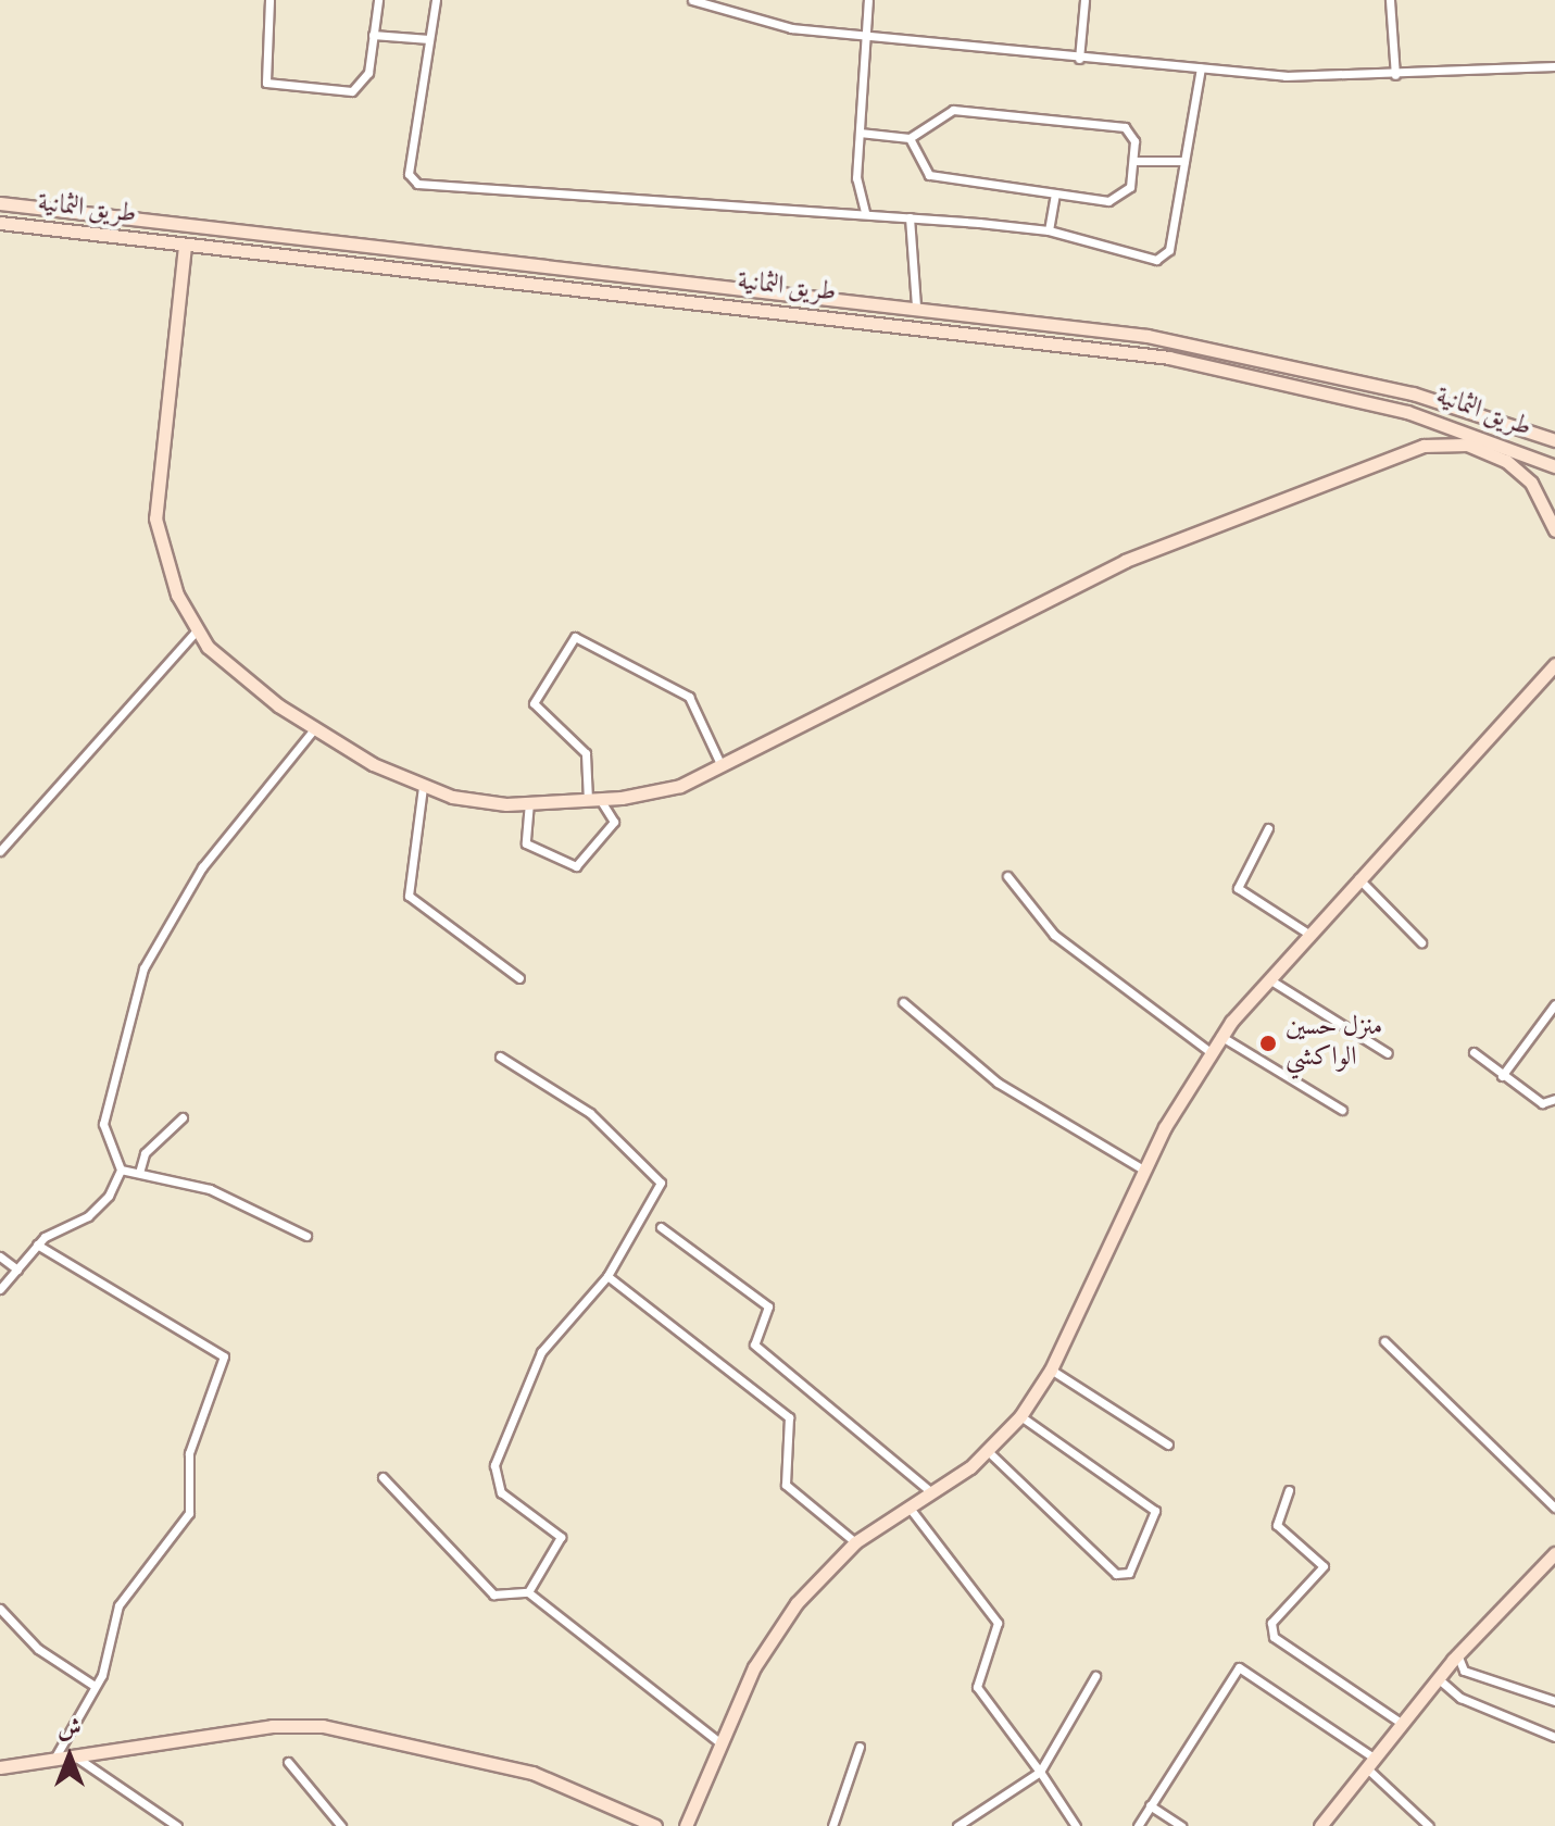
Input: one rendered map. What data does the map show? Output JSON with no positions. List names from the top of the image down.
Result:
{
  "streets": {
    "street": ["طريق الثمانية"]
  },
  "places": ["منزل حسين الواكشي"],
  "north": "top"
}
